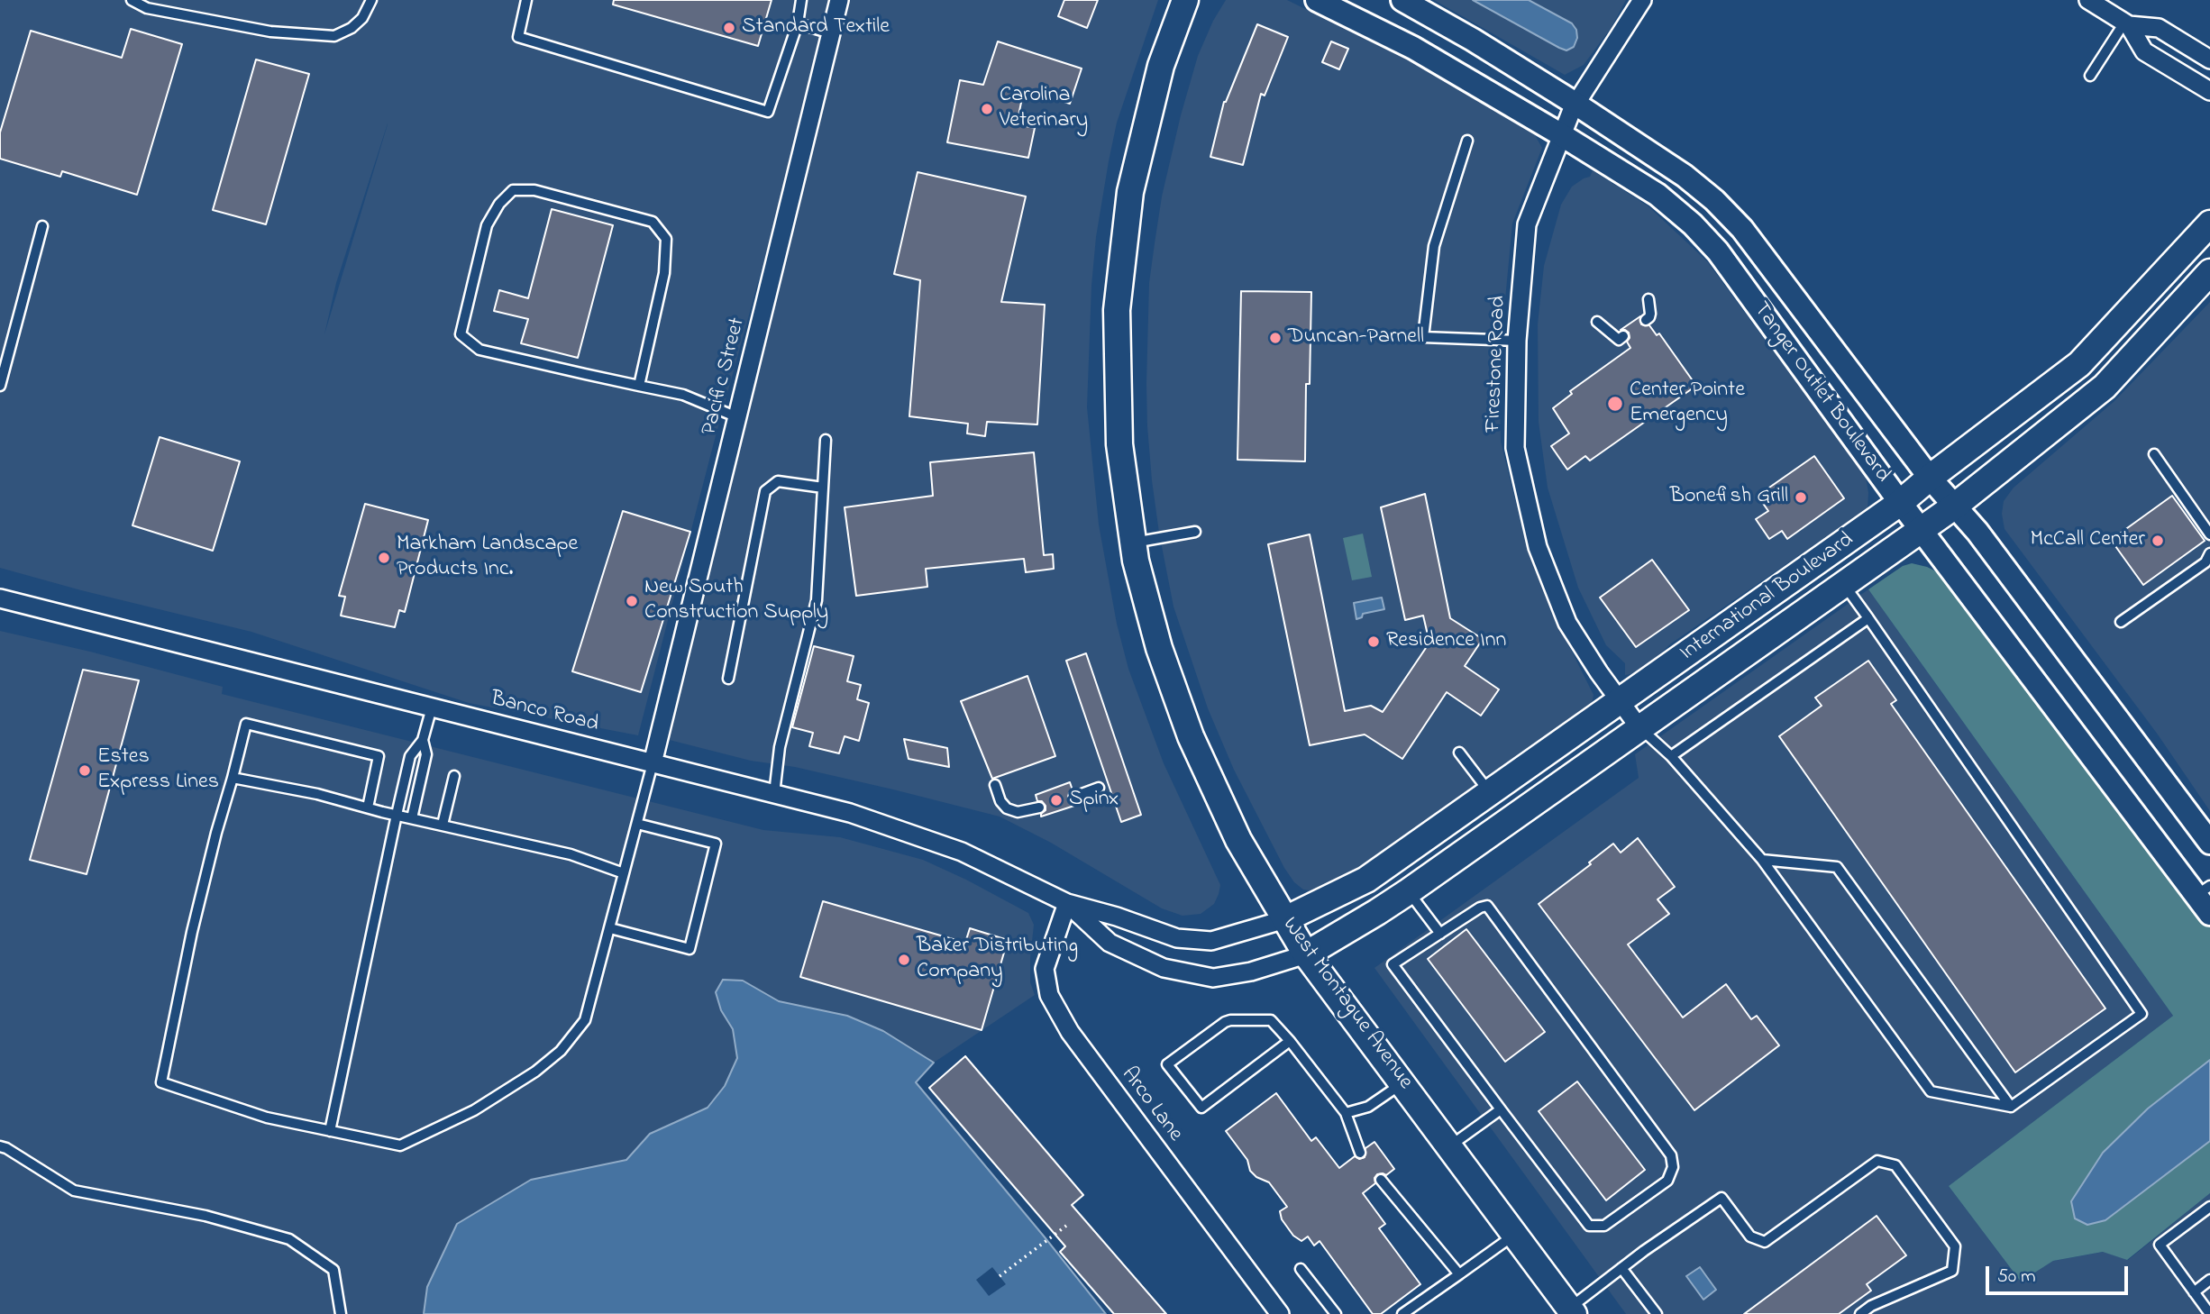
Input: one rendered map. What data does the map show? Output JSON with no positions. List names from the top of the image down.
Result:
{
  "streets": {
    "main road": ["International Boulevard", "West Montague Avenue"],
    "street": [
      "Firestone Road",
      "Pacific Street",
      "Tanger Outlet Boulevard",
      "Banco Road",
      "Arco Lane"
    ]
  },
  "crossings": [
    ["Firestone Road", "Tanger Outlet Boulevard"],
    ["Firestone Road", "International Boulevard"],
    ["Pacific Street", "Banco Road"],
    ["Tanger Outlet Boulevard", "International Boulevard"],
    ["International Boulevard", "Banco Road"],
    ["International Boulevard", "West Montague Avenue"],
    ["Banco Road", "West Montague Avenue"],
    ["Banco Road", "Arco Lane"]
  ],
  "places": [
    "Standard Textile",
    "Carolina Veterinary",
    "Duncan-Parnell",
    "Center Pointe Emergency",
    "Bonefish Grill",
    "McCall Center",
    "Markham Landscape Products Inc.",
    "New South Construction Supply",
    "Residence Inn",
    "Estes Express Lines",
    "Spinx",
    "Baker Distributing Company"
  ],
  "scale_bar": "50 m"
}
